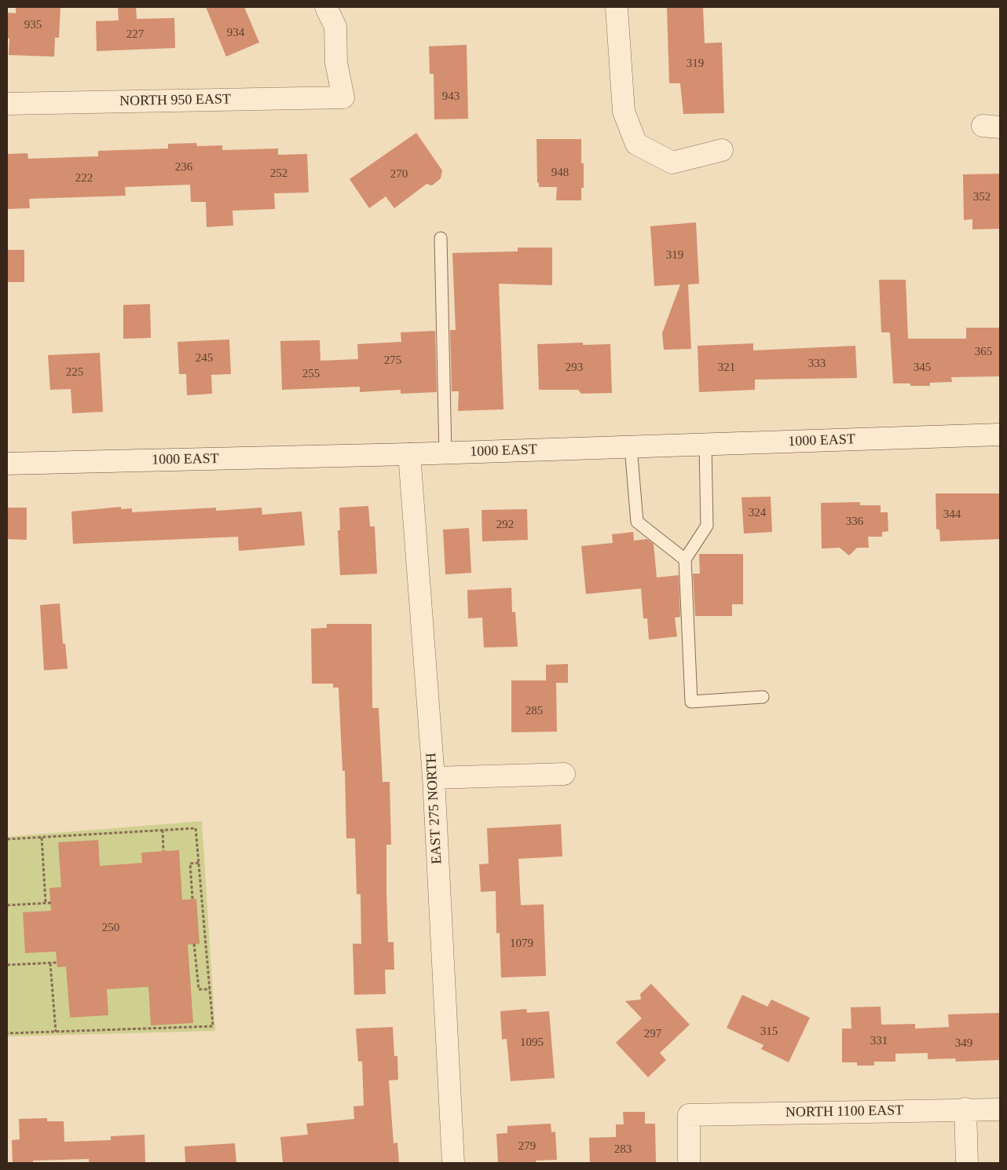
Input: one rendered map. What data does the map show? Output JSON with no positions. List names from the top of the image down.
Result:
{
  "streets": {
    "street": [
      "NORTH 950 EAST",
      "1000 EAST",
      "EAST 275 NORTH",
      "NORTH 1100 EAST"
    ]
  },
  "crossings": [
    ["1000 EAST", "EAST 275 NORTH"]
  ],
  "house_numbers": [
    "935",
    "934",
    "227",
    "319",
    "943",
    "236",
    "948",
    "252",
    "270",
    "222",
    "352",
    "319",
    "365",
    "245",
    "275",
    "333",
    "293",
    "321",
    "345",
    "225",
    "255",
    "324",
    "344",
    "336",
    "292",
    "285",
    "250",
    "1079",
    "315",
    "297",
    "331",
    "1095",
    "349",
    "279",
    "283"
  ]
}
